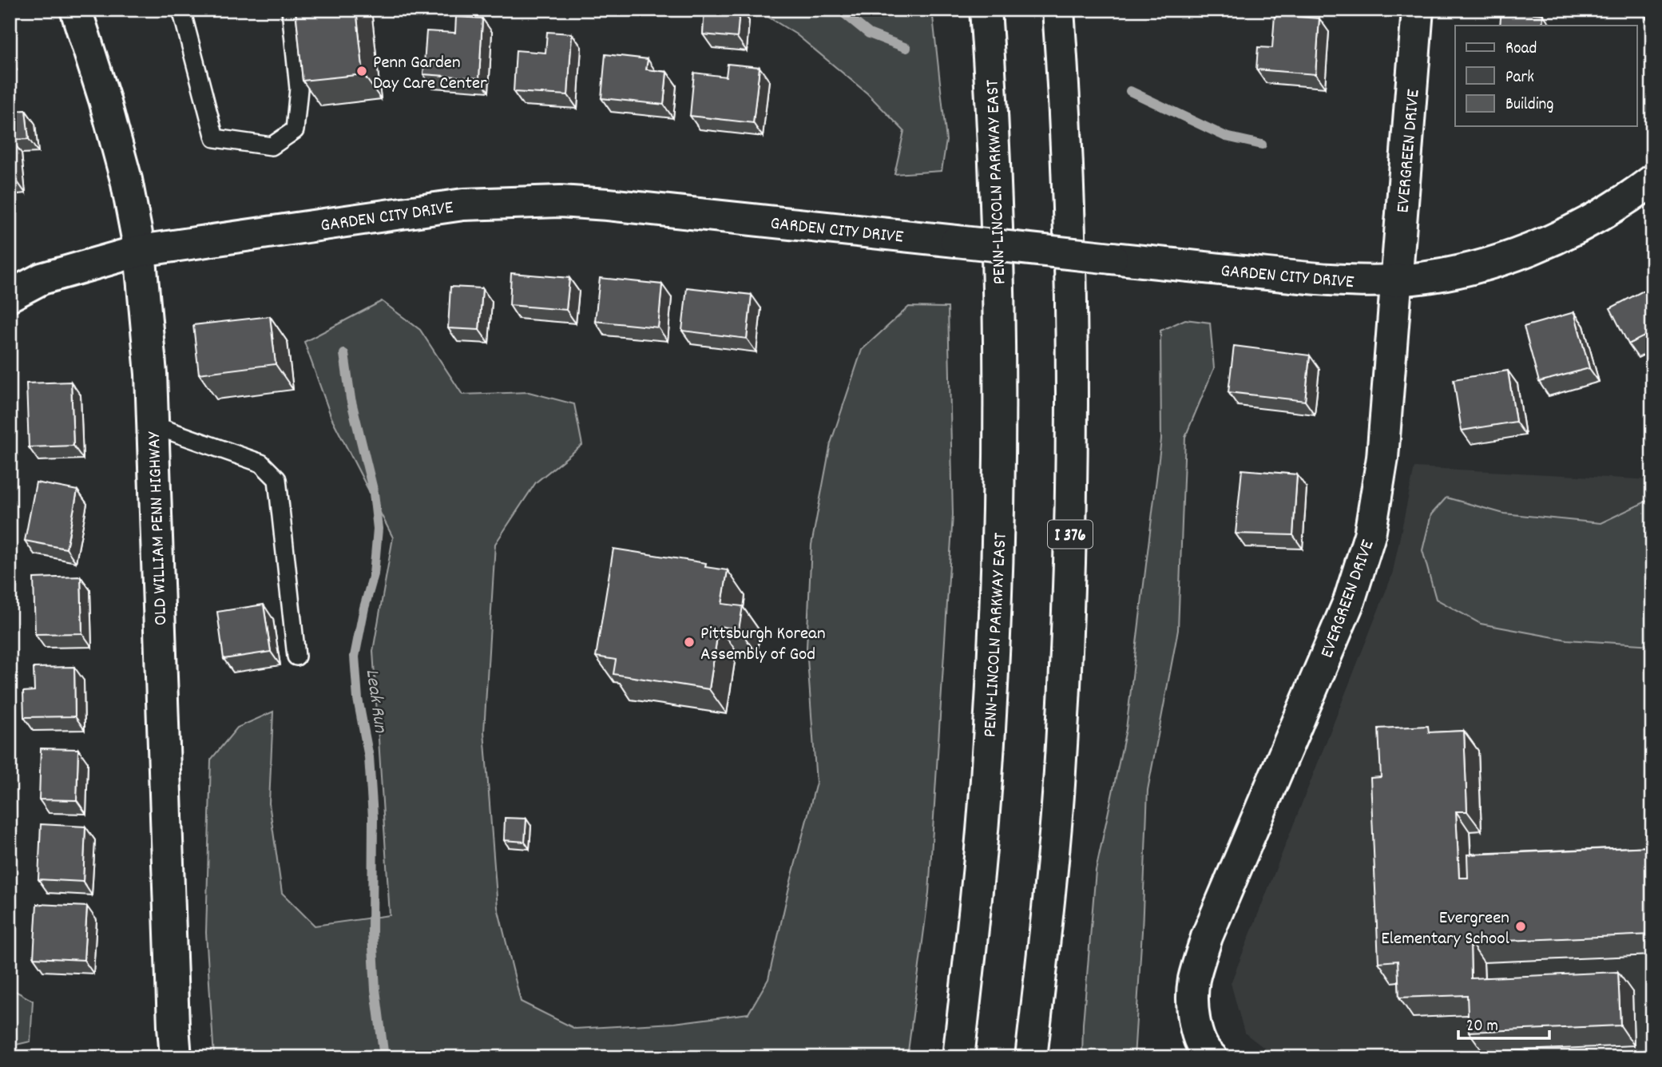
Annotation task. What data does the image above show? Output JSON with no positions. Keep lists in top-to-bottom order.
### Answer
{
  "streets": {
    "main road": [
      "EVERGREEN DRIVE",
      "PENN-LINCOLN PARKWAY EAST",
      "GARDEN CITY DRIVE",
      "OLD WILLIAM PENN HIGHWAY",
      "I 376"
    ]
  },
  "crossings": [
    ["EVERGREEN DRIVE", "GARDEN CITY DRIVE"],
    ["GARDEN CITY DRIVE", "OLD WILLIAM PENN HIGHWAY"]
  ],
  "water": ["Leak Run"],
  "places": ["Penn Garden Day Care Center", "Pittsburgh Korean Assembly of God", "Evergreen Elementary School"],
  "legend": ["Road", "Park", "Building"],
  "scale_bar": "20 m"
}
